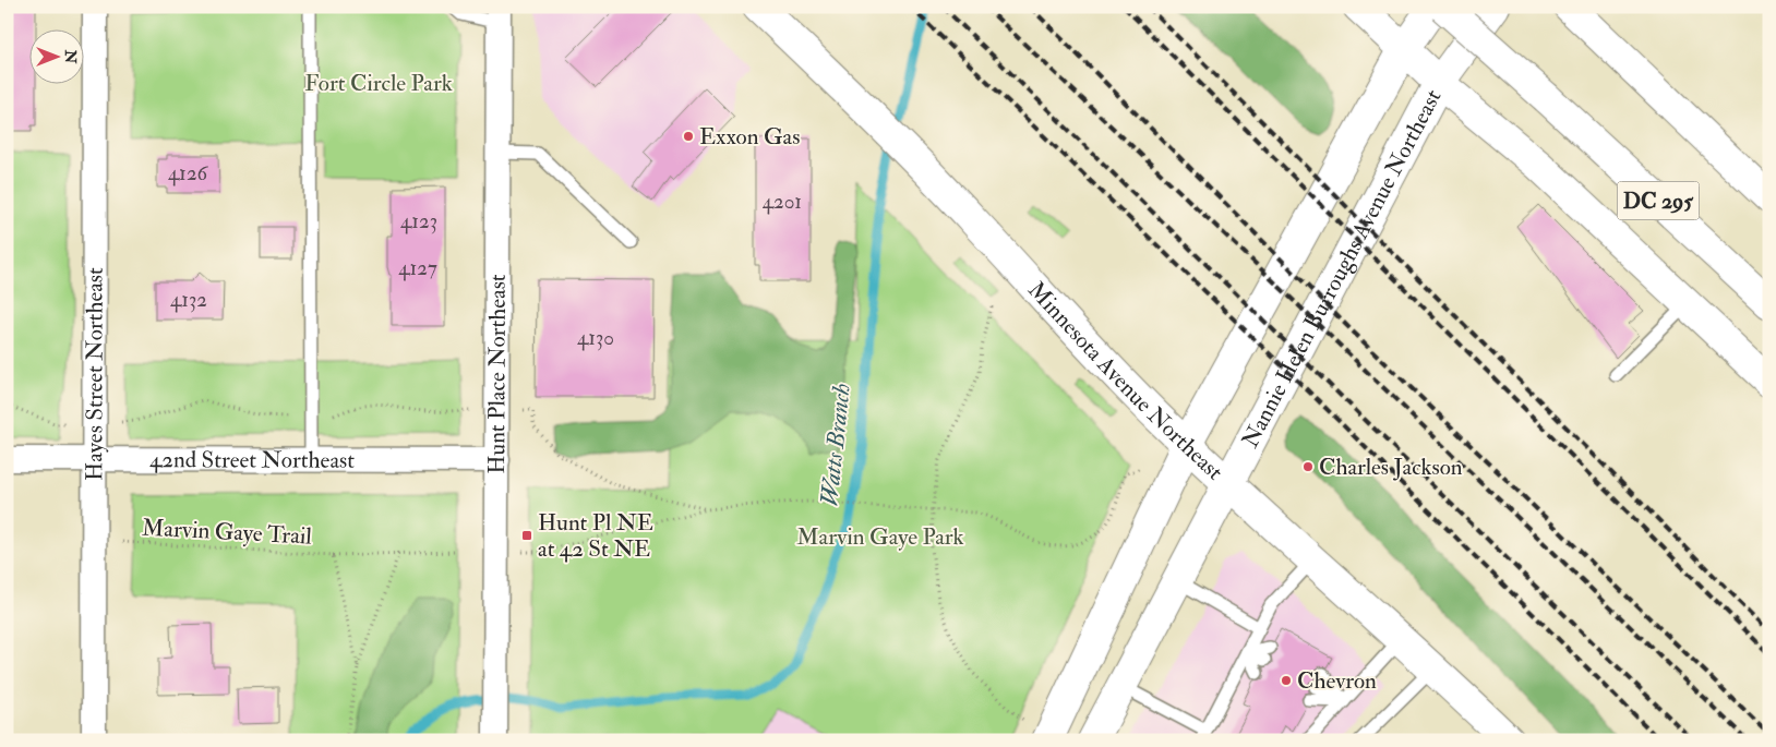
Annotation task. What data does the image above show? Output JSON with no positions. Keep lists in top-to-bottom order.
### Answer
{
  "streets": {
    "main road": ["DC 295", "Nannie Helen Burroughs Avenue Northeast", "Minnesota Avenue Northeast"],
    "street": ["Hayes Street Northeast", "Hunt Place Northeast", "42nd Street Northeast"],
    "path": ["Marvin Gaye Trail"]
  },
  "crossings": [
    ["Nannie Helen Burroughs Avenue Northeast", "Minnesota Avenue Northeast"],
    ["Hayes Street Northeast", "42nd Street Northeast"],
    ["Hayes Street Northeast", "Marvin Gaye Trail"],
    ["Hunt Place Northeast", "42nd Street Northeast"]
  ],
  "water": ["Watts Branch"],
  "parks": ["Fort Circle Park", "Marvin Gaye Park"],
  "places": {
    "other": ["Exxon Gas", "Charles Jackson", "Chevron"],
    "transit": ["Hunt Pl NE at 42 St NE"]
  },
  "house_numbers": [
    "4126",
    "4201",
    "4123",
    "4127",
    "4132",
    "4130"
  ],
  "north": "right"
}
